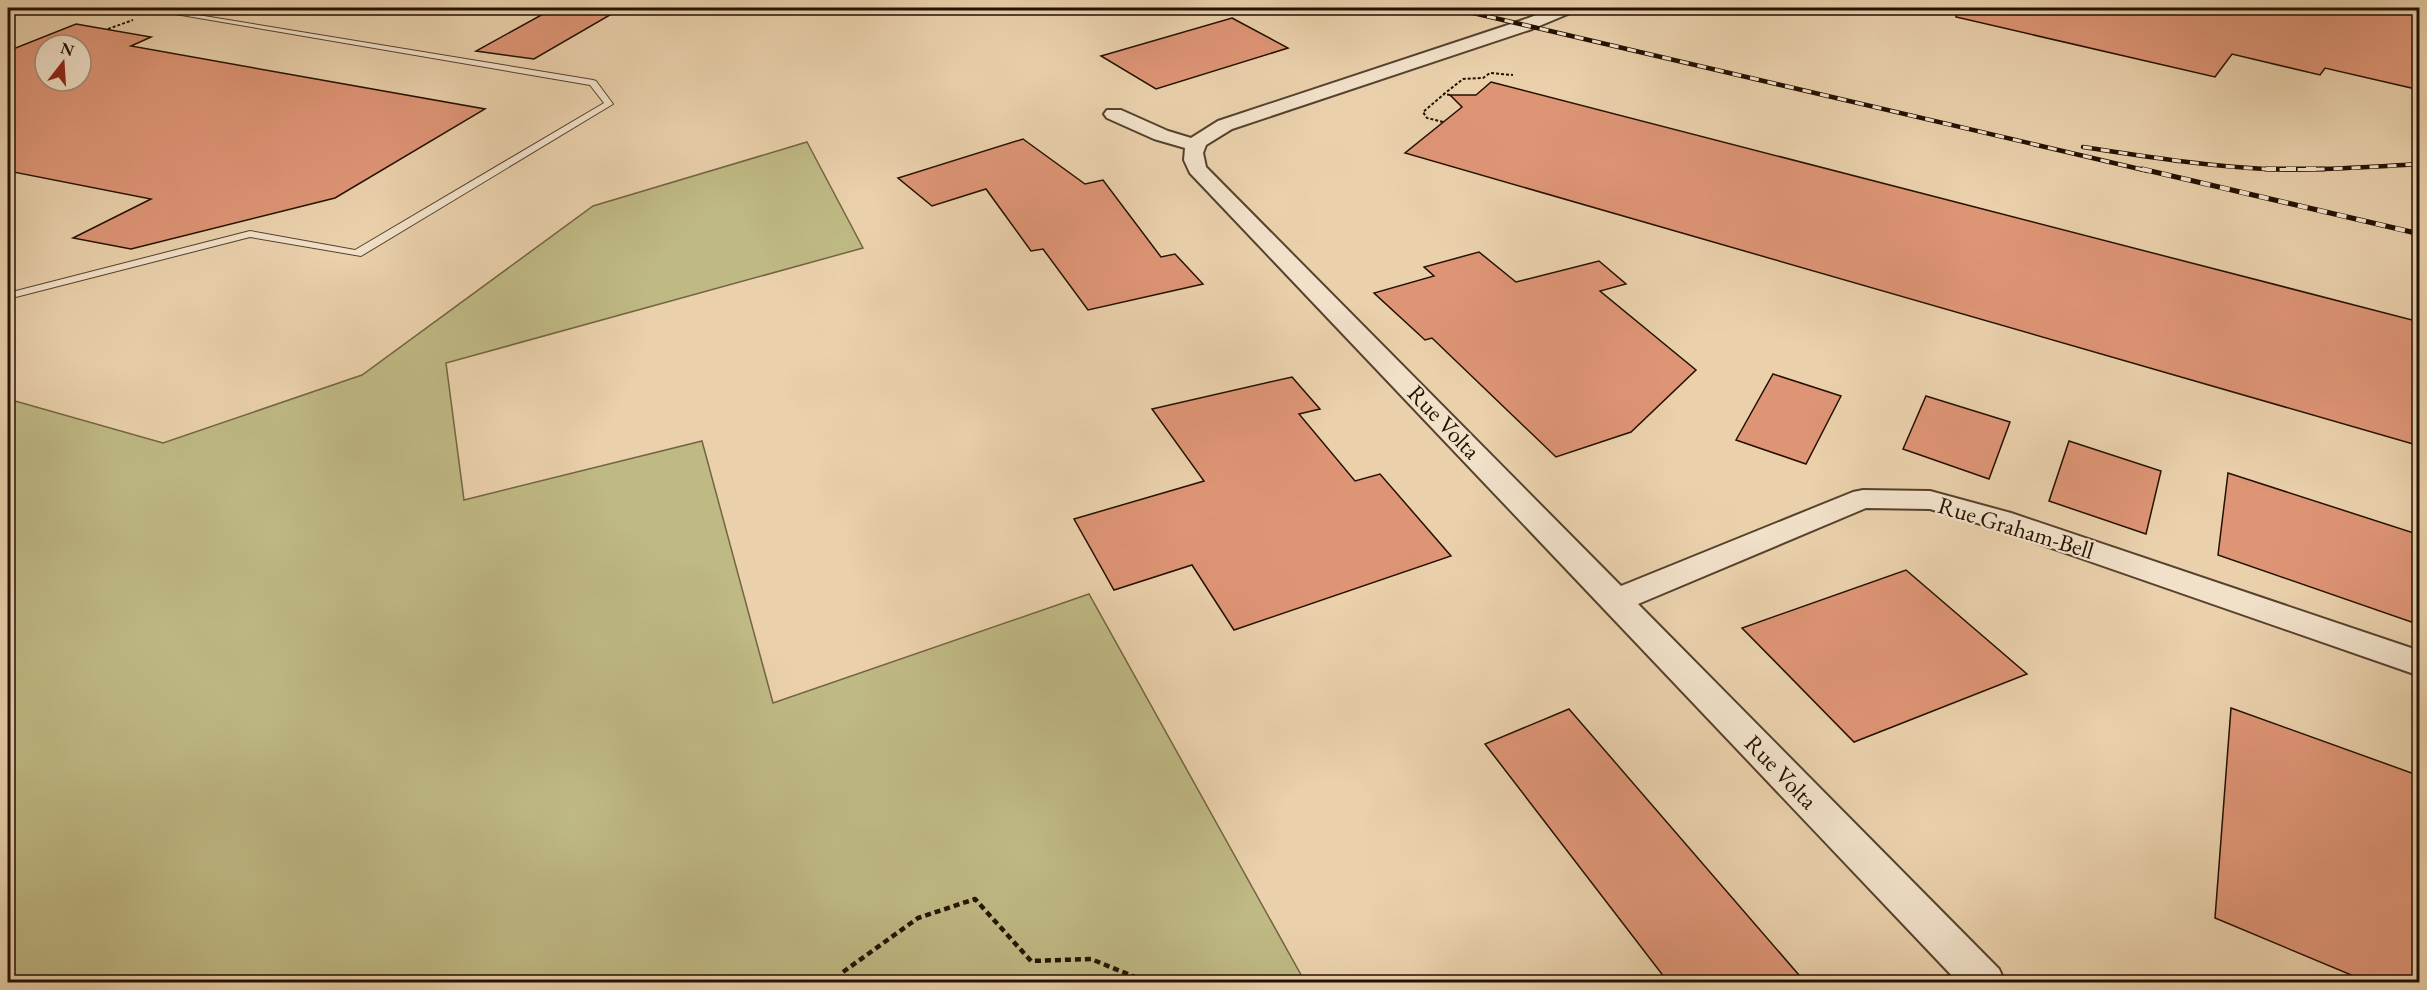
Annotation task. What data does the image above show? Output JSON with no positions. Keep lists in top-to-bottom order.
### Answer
{
  "streets": {
    "street": ["Rue Volta", "Rue Graham-Bell"]
  },
  "crossings": [
    ["Rue Volta", "Rue Graham-Bell"]
  ],
  "north": "top"
}
